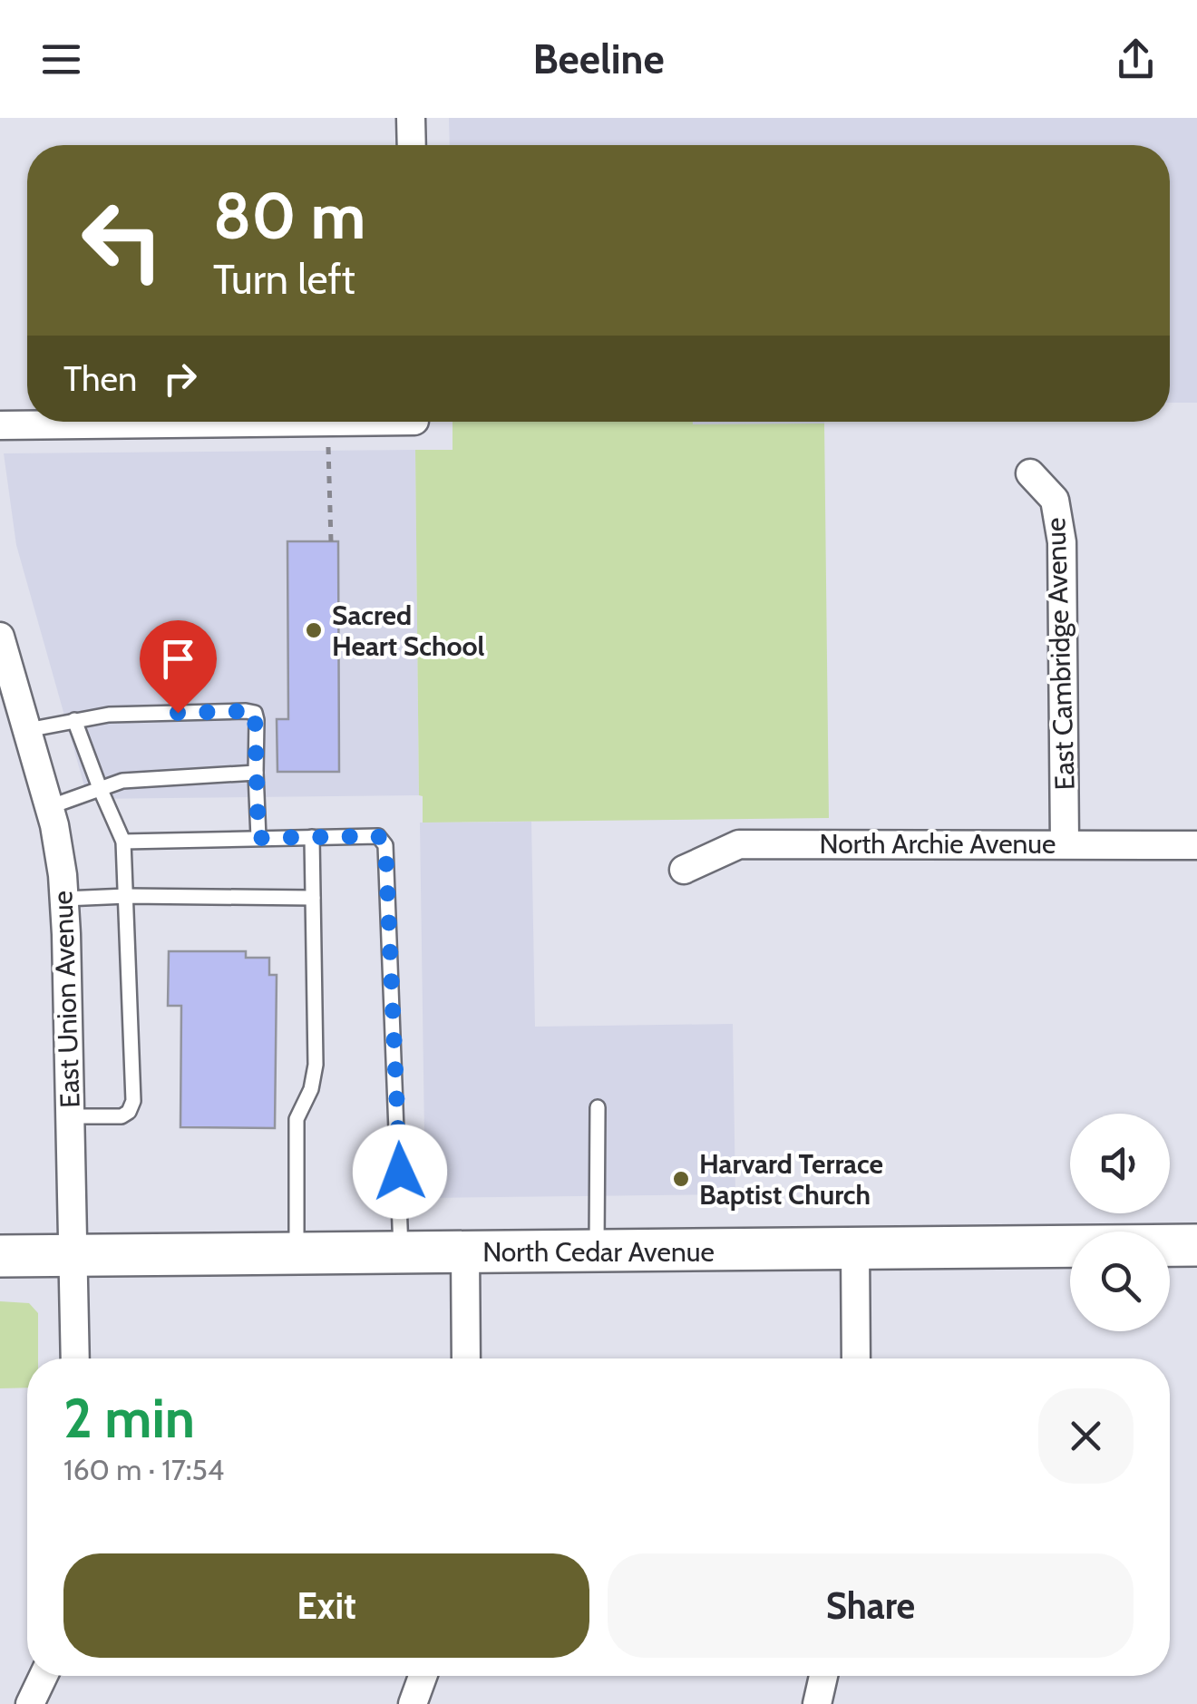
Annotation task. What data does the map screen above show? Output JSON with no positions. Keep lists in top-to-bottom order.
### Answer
{
  "streets": {
    "main road": ["North Cedar Avenue"],
    "street": ["East Cambridge Avenue", "North Archie Avenue", "East Union Avenue"]
  },
  "crossings": [
    ["East Cambridge Avenue", "North Archie Avenue"],
    ["East Union Avenue", "North Cedar Avenue"]
  ],
  "places": ["Sacred Heart School", "Harvard Terrace Baptist Church"],
  "page": {
    "header": "Beeline",
    "turn": ["80 m", "Turn left"],
    "then": "Then",
    "heading": ["2 min", "160 m · 17:54"],
    "buttons": ["Exit", "Share"]
  }
}
